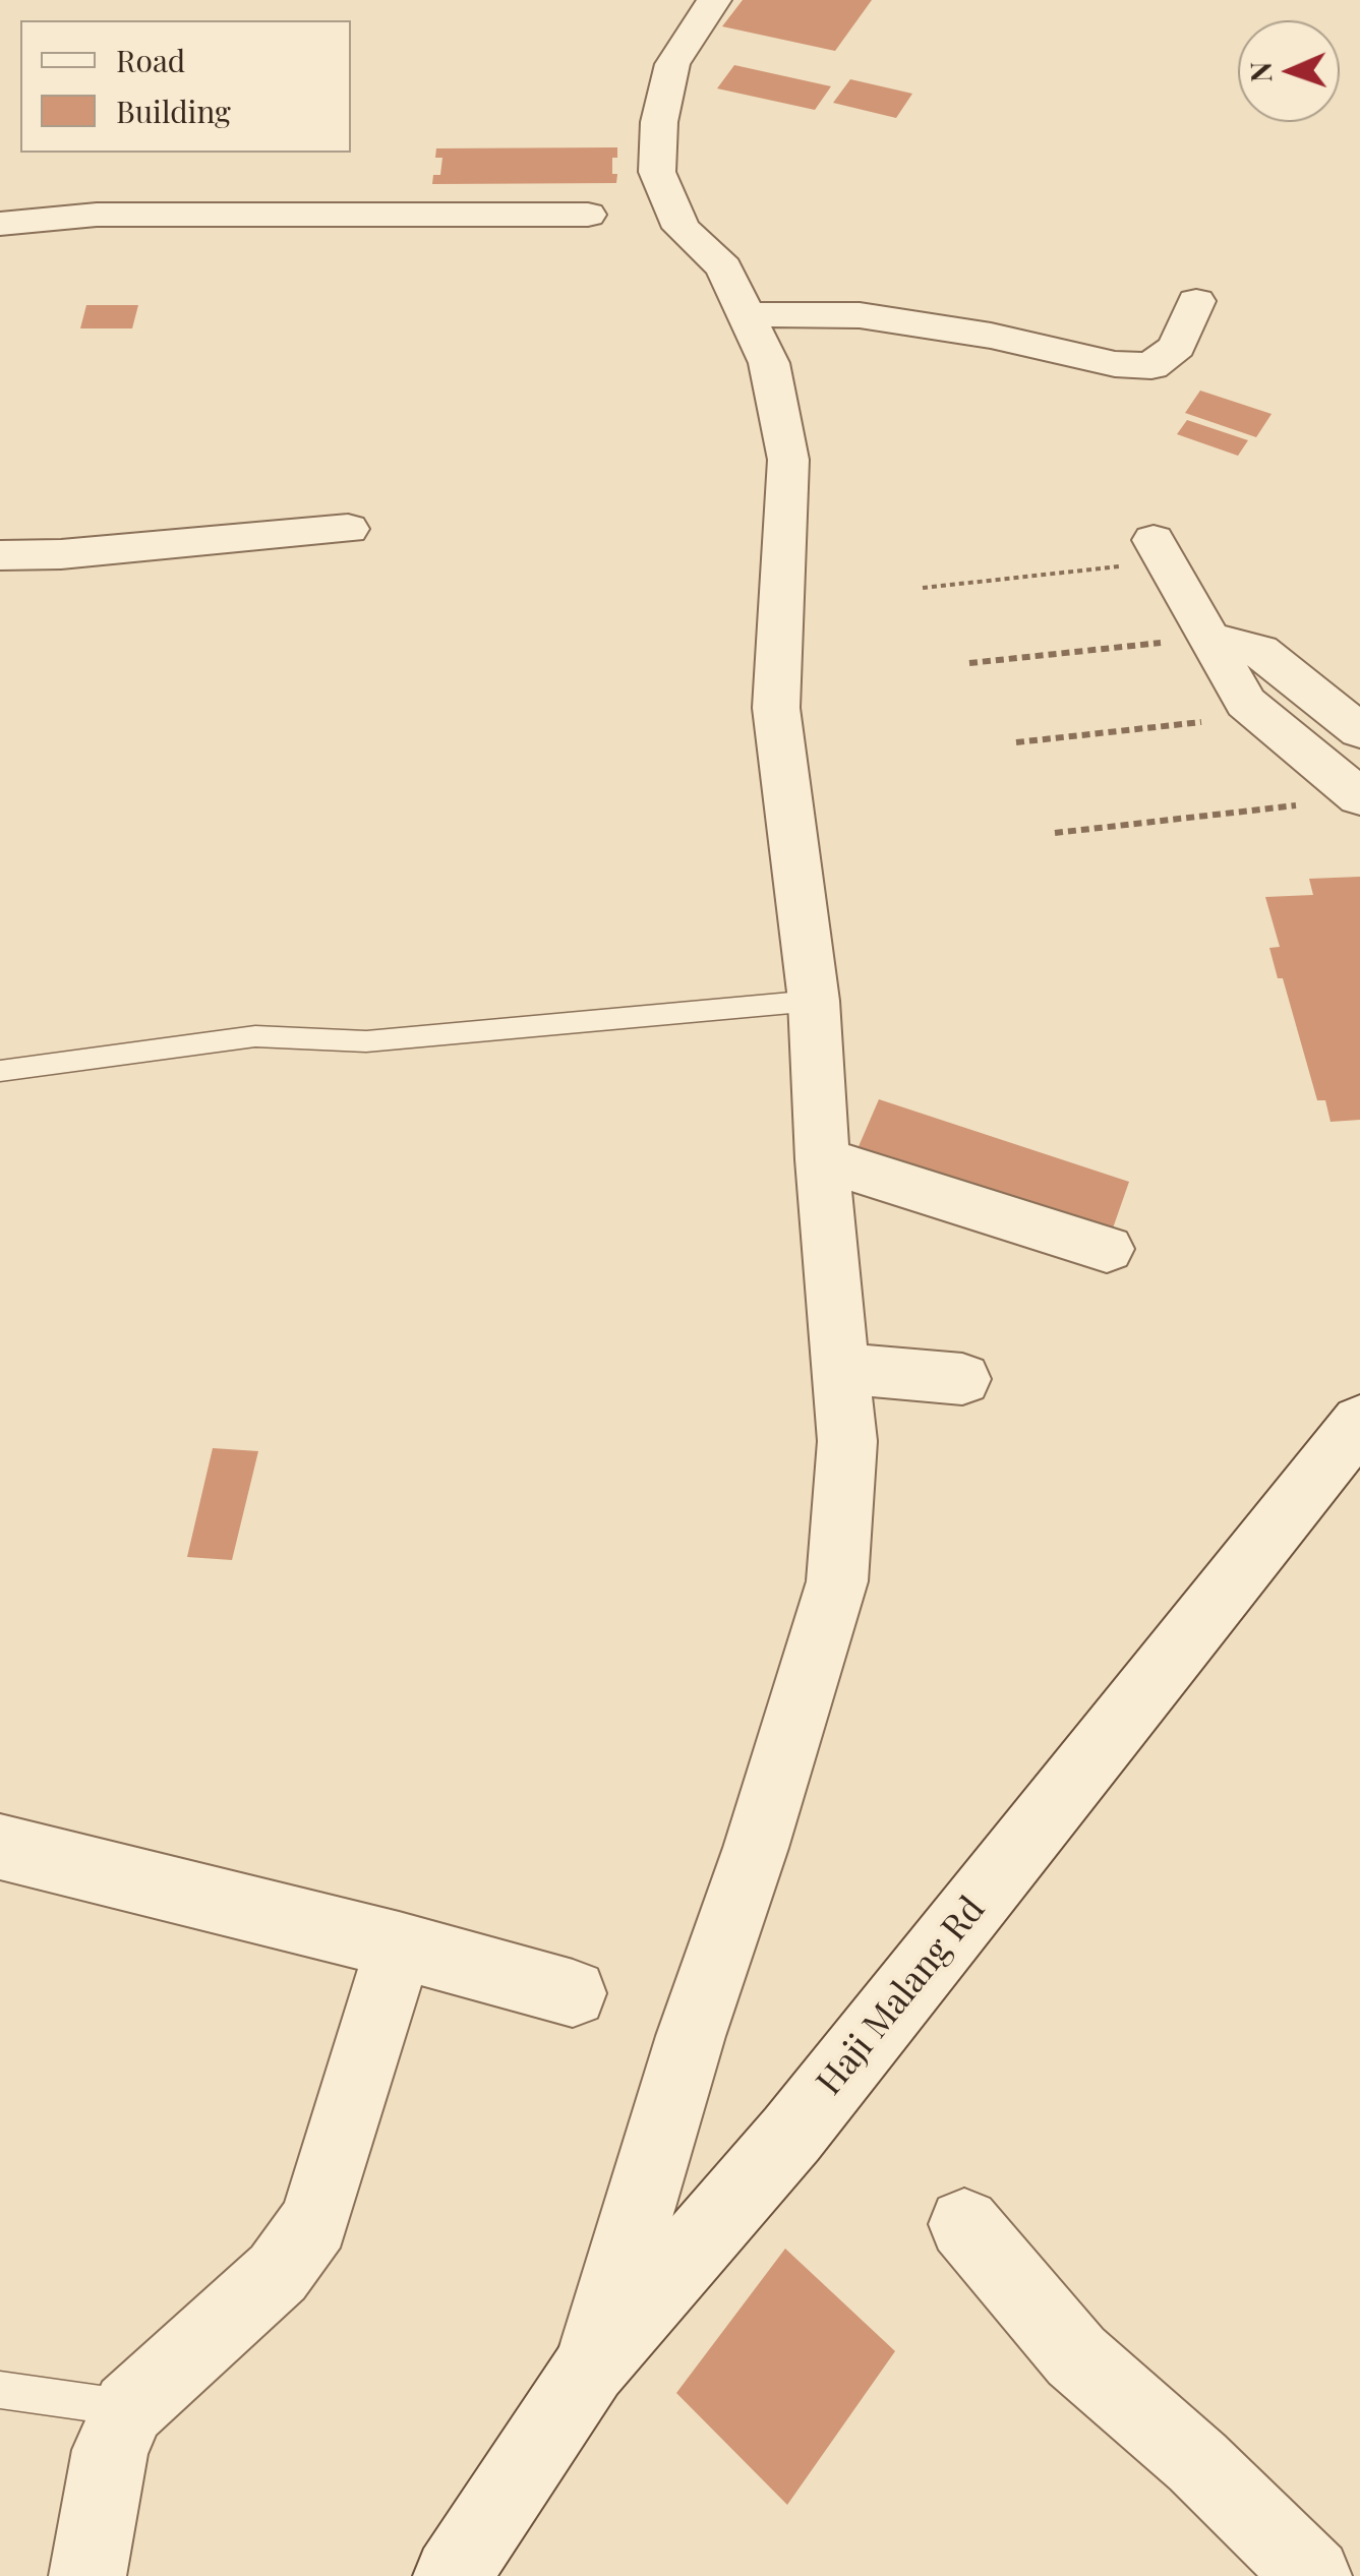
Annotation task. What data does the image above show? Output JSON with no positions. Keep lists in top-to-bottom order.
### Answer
{
  "streets": {
    "street": ["Haji Malang Rd"]
  },
  "legend": ["Road", "Building"],
  "north": "left"
}
